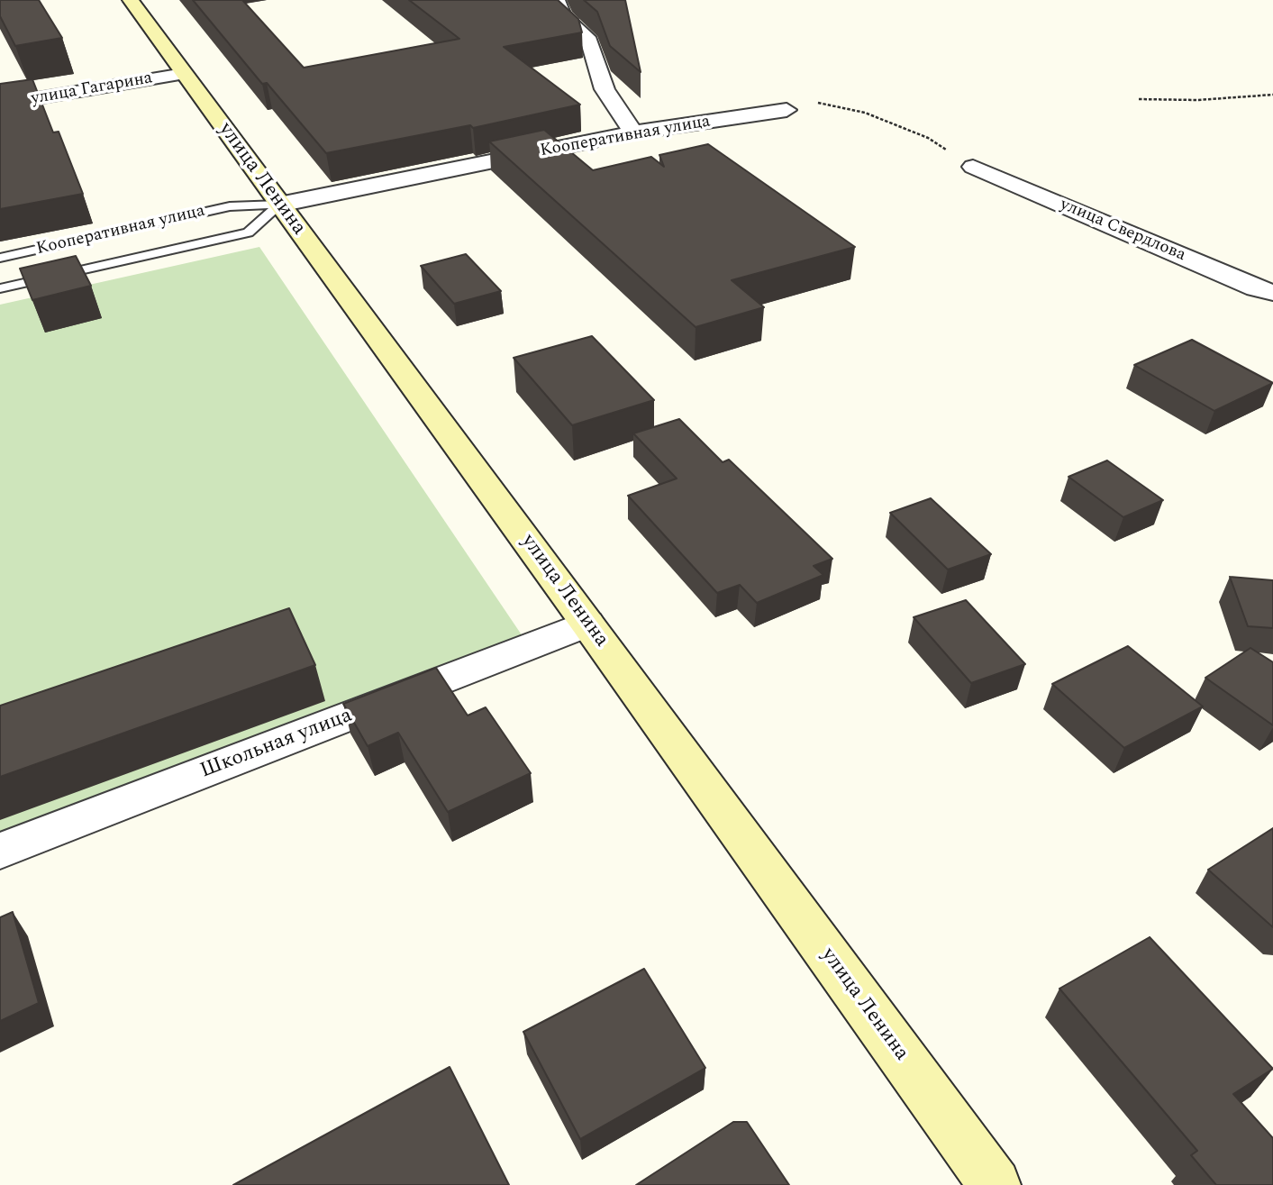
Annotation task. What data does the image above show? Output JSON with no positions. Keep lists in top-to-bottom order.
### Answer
{
  "streets": {
    "main road": ["улица Ленина"],
    "street": [
      "улица Гагарина",
      "Кооперативная улица",
      "улица Свердлова",
      "Школьная улица"
    ]
  },
  "crossings": [
    ["улица Гагарина", "улица Ленина"],
    ["Кооперативная улица", "улица Ленина"],
    ["улица Ленина", "Школьная улица"]
  ]
}
